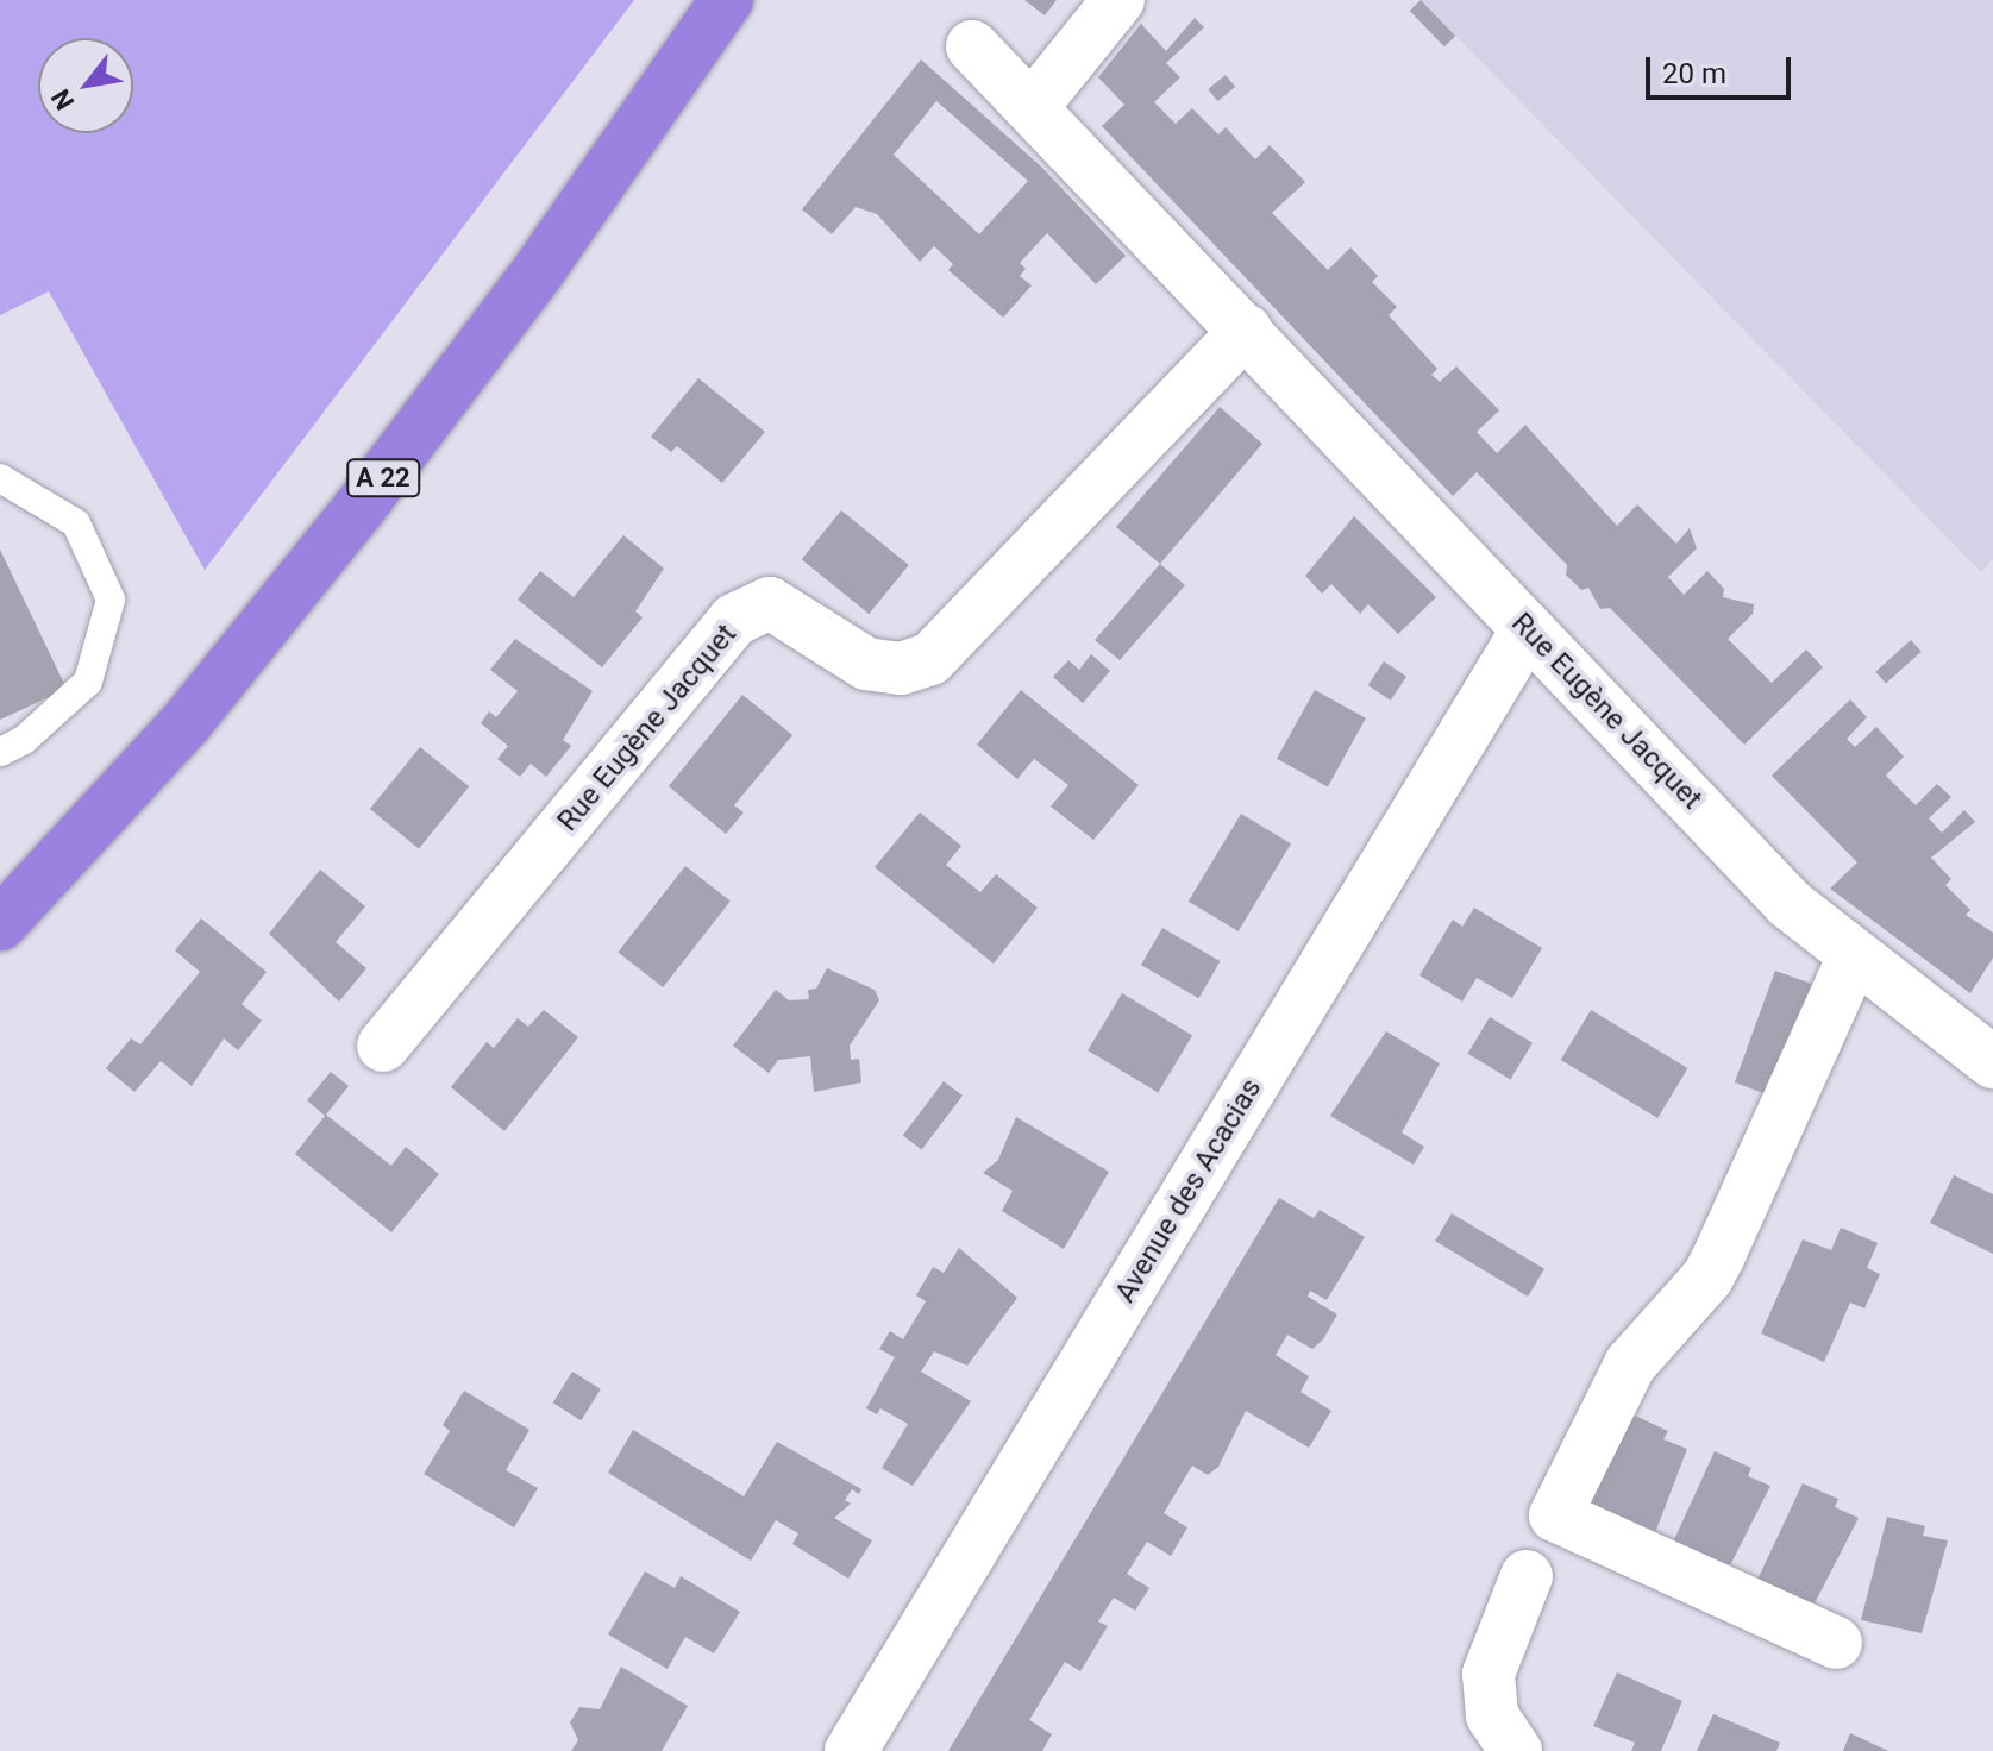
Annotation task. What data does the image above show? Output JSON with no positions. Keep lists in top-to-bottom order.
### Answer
{
  "streets": {
    "highway": ["A 22"],
    "street": ["Rue Eugène Jacquet", "Avenue des Acacias"]
  },
  "crossings": [
    ["Rue Eugène Jacquet", "Avenue des Acacias"]
  ],
  "scale_bar": "20 m",
  "north": "bottom left"
}
